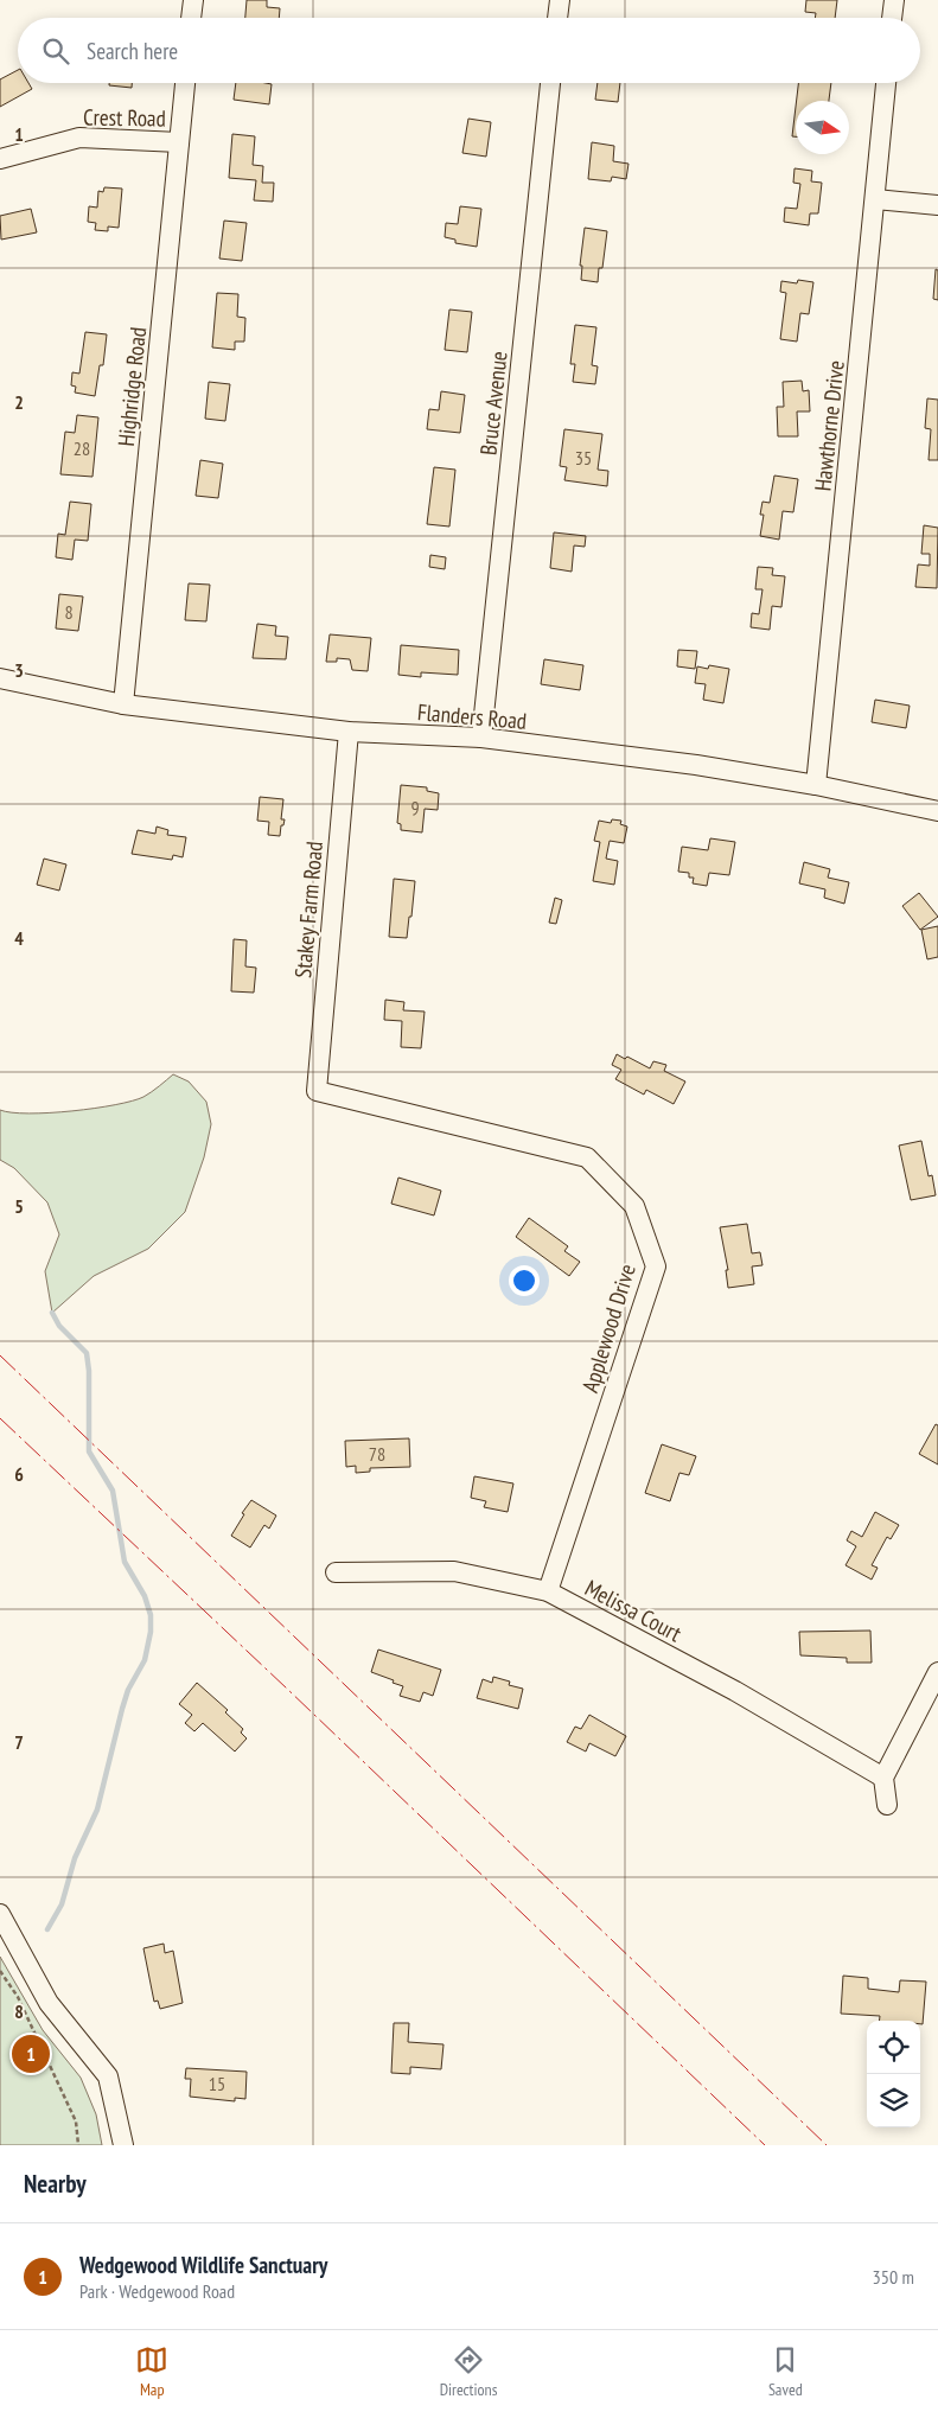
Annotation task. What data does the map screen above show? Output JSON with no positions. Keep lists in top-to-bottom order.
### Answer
{
  "streets": {
    "street": [
      "Crest Road",
      "Highridge Road",
      "Bruce Avenue",
      "Hawthorne Drive",
      "Flanders Road",
      "Stakey Farm Road",
      "Applewood Drive",
      "Melissa Court"
    ]
  },
  "crossings": [
    ["Crest Road", "Highridge Road"],
    ["Highridge Road", "Flanders Road"],
    ["Bruce Avenue", "Flanders Road"],
    ["Hawthorne Drive", "Flanders Road"],
    ["Flanders Road", "Stakey Farm Road"],
    ["Stakey Farm Road", "Applewood Drive"],
    ["Applewood Drive", "Melissa Court"]
  ],
  "house_numbers": [
    "28",
    "35",
    "8",
    "9",
    "78",
    "15"
  ],
  "north": "right",
  "page": {
    "search": "Search here",
    "pins": "1",
    "heading": "Nearby",
    "list": [
      {
        "mark": "1",
        "name": "Wedgewood Wildlife Sanctuary",
        "note": "Park · Wedgewood Road",
        "value": "350 m"
      }
    ],
    "nav": ["Map", "Directions", "Saved"]
  },
  "grid": {
    "rows": [
      "1",
      "2",
      "3",
      "4",
      "5",
      "6",
      "7",
      "8"
    ]
  }
}
